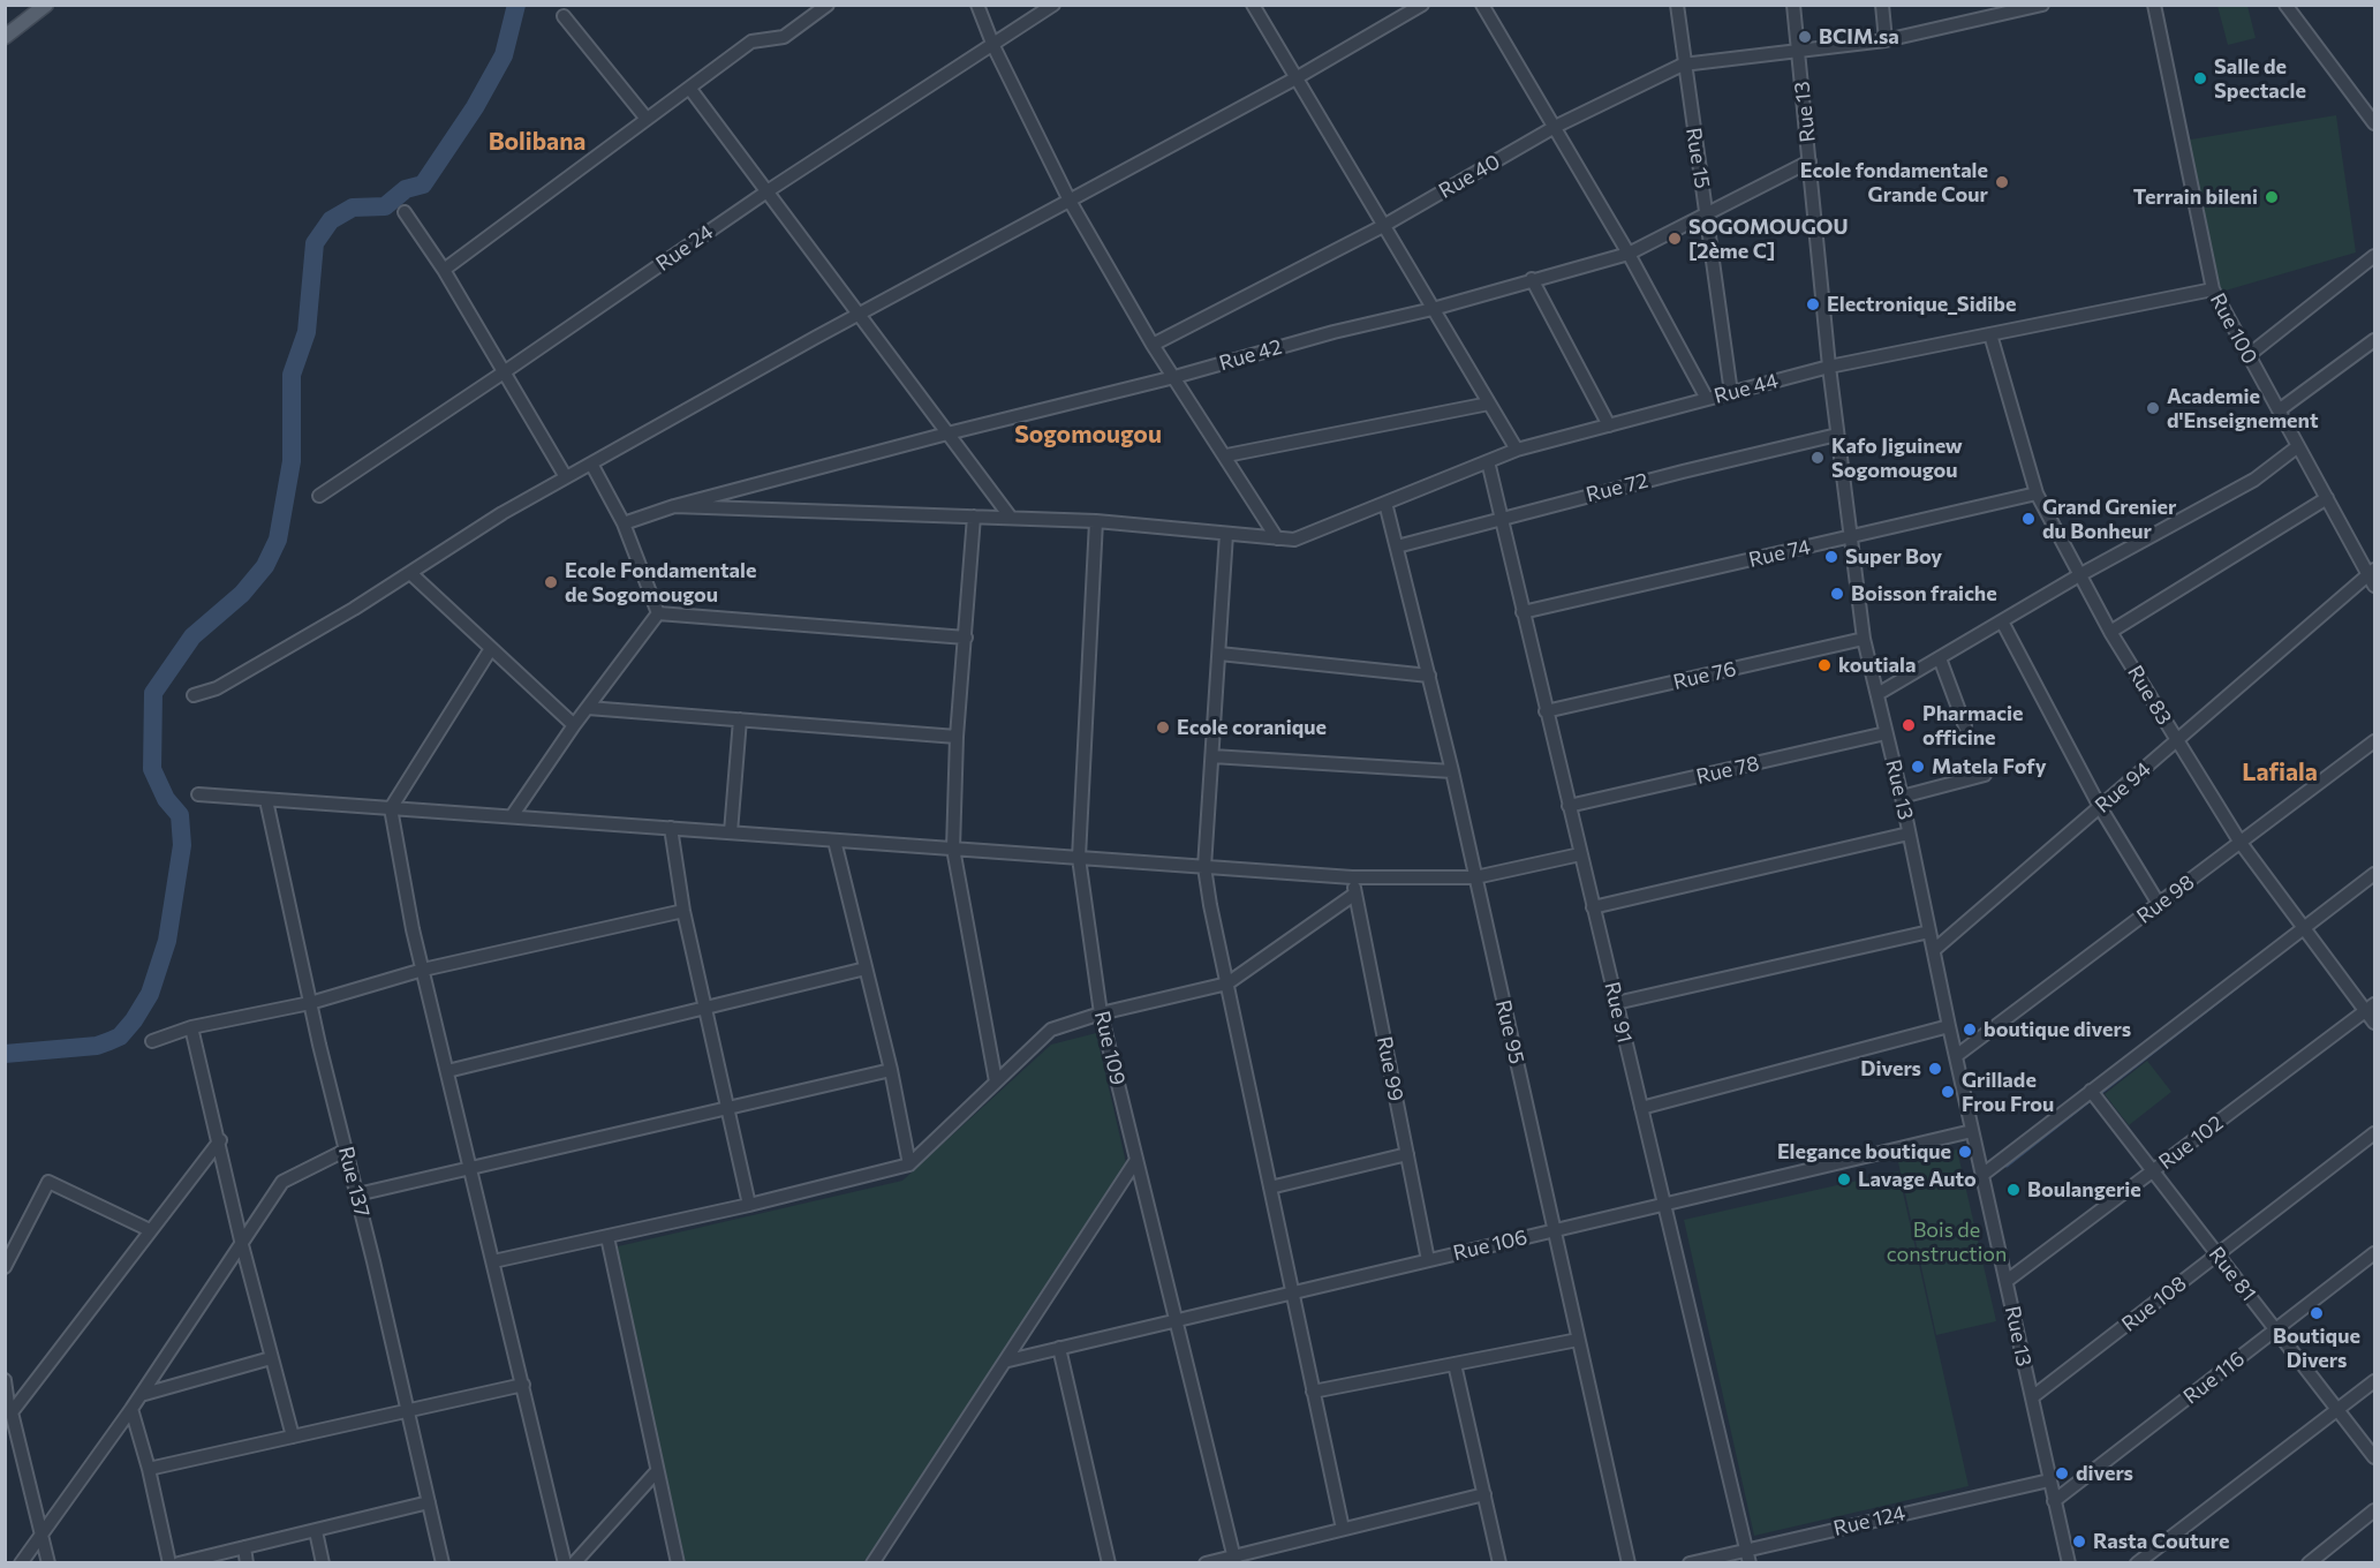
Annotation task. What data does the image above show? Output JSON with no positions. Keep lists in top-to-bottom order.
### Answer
{
  "streets": {
    "street": [
      "Rue 13",
      "Rue 15",
      "Rue 40",
      "Rue 24",
      "Rue 100",
      "Rue 42",
      "Rue 44",
      "Rue 72",
      "Rue 74",
      "Rue 76",
      "Rue 83",
      "Rue 78",
      "Rue 94",
      "Rue 98",
      "Rue 91",
      "Rue 95",
      "Rue 109",
      "Rue 99",
      "Rue 102",
      "Rue 137",
      "Rue 106",
      "Rue 81",
      "Rue 108",
      "Rue 116",
      "Rue 124"
    ]
  },
  "crossings": [
    ["Rue 13", "Rue 40"],
    ["Rue 13", "Rue 42"],
    ["Rue 13", "Rue 44"],
    ["Rue 13", "Rue 72"],
    ["Rue 13", "Rue 74"],
    ["Rue 13", "Rue 76"],
    ["Rue 13", "Rue 78"],
    ["Rue 13", "Rue 94"],
    ["Rue 13", "Rue 98"],
    ["Rue 13", "Rue 102"],
    ["Rue 13", "Rue 106"],
    ["Rue 13", "Rue 108"],
    ["Rue 13", "Rue 116"],
    ["Rue 13", "Rue 124"],
    ["Rue 15", "Rue 40"],
    ["Rue 15", "Rue 42"],
    ["Rue 15", "Rue 44"],
    ["Rue 100", "Rue 44"],
    ["Rue 100", "Rue 94"],
    ["Rue 42", "Rue 44"],
    ["Rue 42", "Rue 109"],
    ["Rue 44", "Rue 83"],
    ["Rue 44", "Rue 91"],
    ["Rue 44", "Rue 95"],
    ["Rue 72", "Rue 91"],
    ["Rue 72", "Rue 95"],
    ["Rue 74", "Rue 83"],
    ["Rue 74", "Rue 91"],
    ["Rue 76", "Rue 91"],
    ["Rue 83", "Rue 94"],
    ["Rue 83", "Rue 98"],
    ["Rue 83", "Rue 102"],
    ["Rue 78", "Rue 91"],
    ["Rue 91", "Rue 106"],
    ["Rue 91", "Rue 124"],
    ["Rue 95", "Rue 106"],
    ["Rue 109", "Rue 106"],
    ["Rue 99", "Rue 106"],
    ["Rue 102", "Rue 81"],
    ["Rue 81", "Rue 108"],
    ["Rue 81", "Rue 116"]
  ],
  "districts": ["Bolibana", "Sogomougou", "Lafiala"],
  "parks": ["Bois de construction"],
  "places": [
    "BCIM.sa",
    "Salle de Spectacle",
    "Ecole fondamentale Grande Cour",
    "Terrain bileni",
    "SOGOMOUGOU [2ème C]",
    "Electronique_Sidibe",
    "Academie d'Enseignement",
    "Kafo Jiguinew Sogomougou",
    "Grand Grenier du Bonheur",
    "Super Boy",
    "Ecole Fondamentale de Sogomougou",
    "Boisson fraiche",
    "koutiala",
    "Pharmacie officine",
    "Ecole coranique",
    "Matela Fofy",
    "boutique divers",
    "Divers",
    "Grillade Frou Frou",
    "Elegance boutique",
    "Lavage Auto",
    "Boulangerie",
    "Boutique Divers",
    "divers",
    "Rasta Couture"
  ]
}
